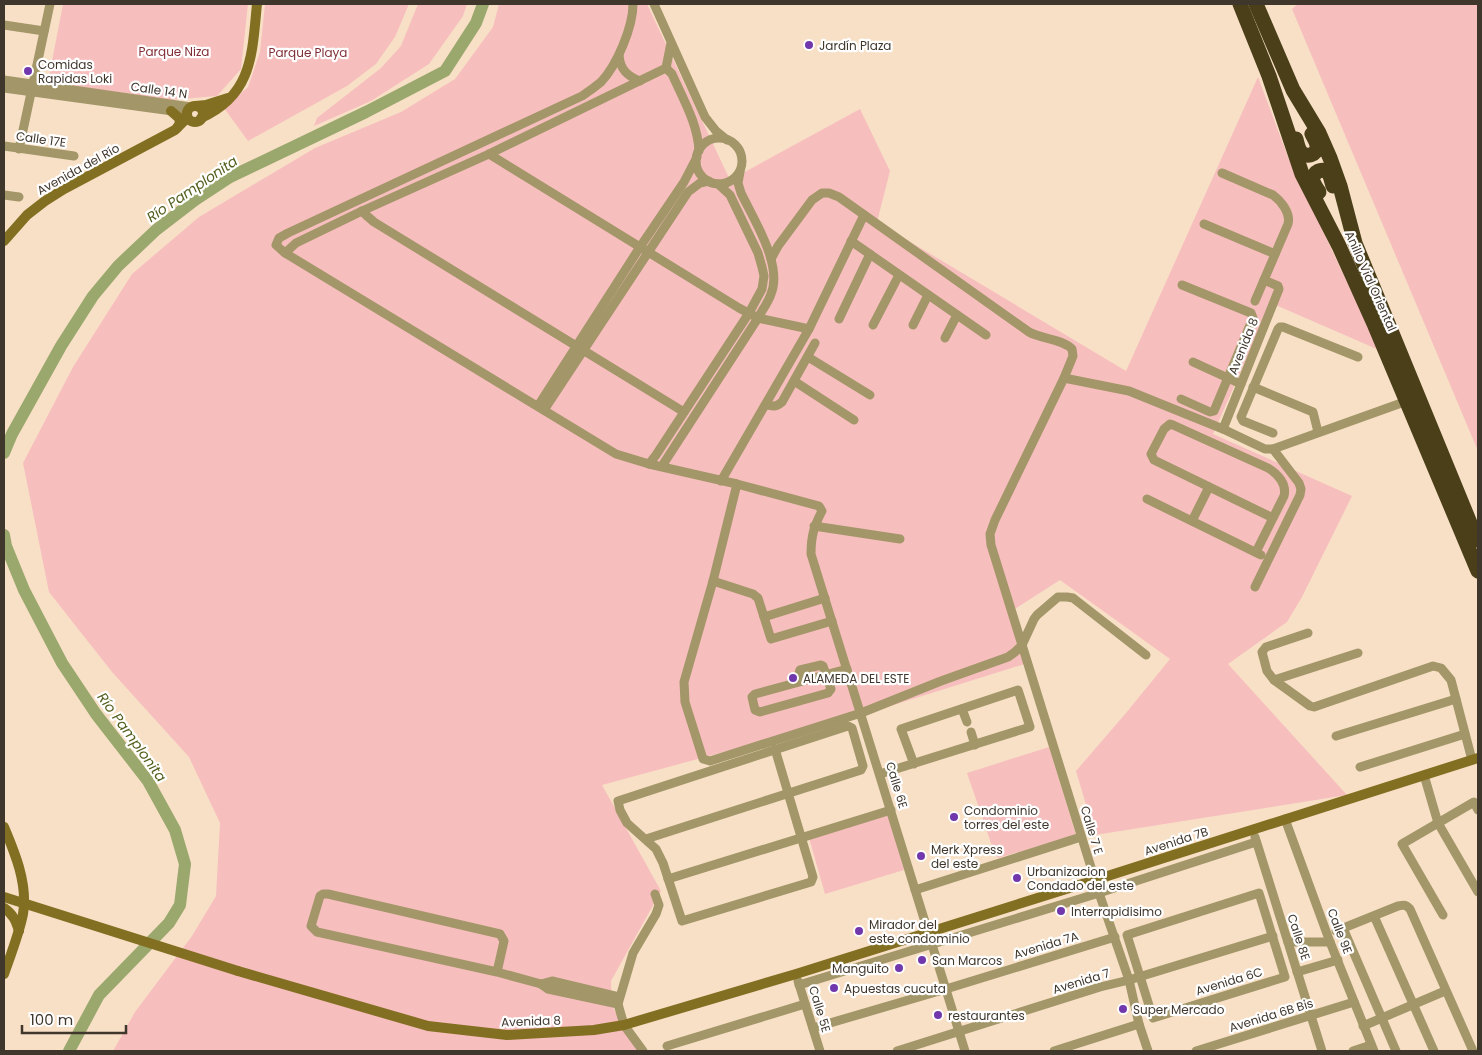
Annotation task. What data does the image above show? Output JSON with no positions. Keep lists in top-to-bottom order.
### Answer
{
  "streets": {
    "highway": ["Anillo Vial Oriental"],
    "street": [
      "Calle 14 N",
      "Calle 17E",
      "Avenida del Río",
      "Avenida 8",
      "Calle 6E",
      "Calle 7 E",
      "Avenida 7B",
      "Calle 9E",
      "Calle 8E",
      "Avenida 7A",
      "Avenida 7",
      "Avenida 6C",
      "Calle 5E",
      "Avenida 6B Bis"
    ]
  },
  "crossings": [
    ["Avenida 8", "Avenida 7B"],
    ["Avenida 8", "Calle 5E"],
    ["Calle 6E", "Avenida 7B"],
    ["Calle 6E", "Avenida 7A"],
    ["Calle 6E", "Avenida 7"],
    ["Calle 7 E", "Avenida 7B"],
    ["Calle 7 E", "Avenida 7A"],
    ["Calle 7 E", "Avenida 7"],
    ["Avenida 7B", "Calle 9E"],
    ["Avenida 7B", "Calle 8E"],
    ["Avenida 7B", "Calle 5E"],
    ["Calle 9E", "Avenida 6B Bis"],
    ["Calle 8E", "Avenida 6B Bis"],
    ["Avenida 7A", "Calle 5E"],
    ["Avenida 7", "Avenida 6C"]
  ],
  "water": ["Río Pamplonita"],
  "parks": ["Parque Niza", "Parque Playa"],
  "places": [
    "Jardín Plaza",
    "Comidas Rapidas Loki",
    "ALAMEDA DEL ESTE",
    "Condominio torres del este",
    "Merk Xpress del este",
    "Urbanizacion Condado del este",
    "Interrapidisimo",
    "Mirador del este condominio",
    "San Marcos",
    "Manguito",
    "Apuestas cucuta",
    "Super Mercado",
    "restaurantes"
  ],
  "scale_bar": "100 m"
}
